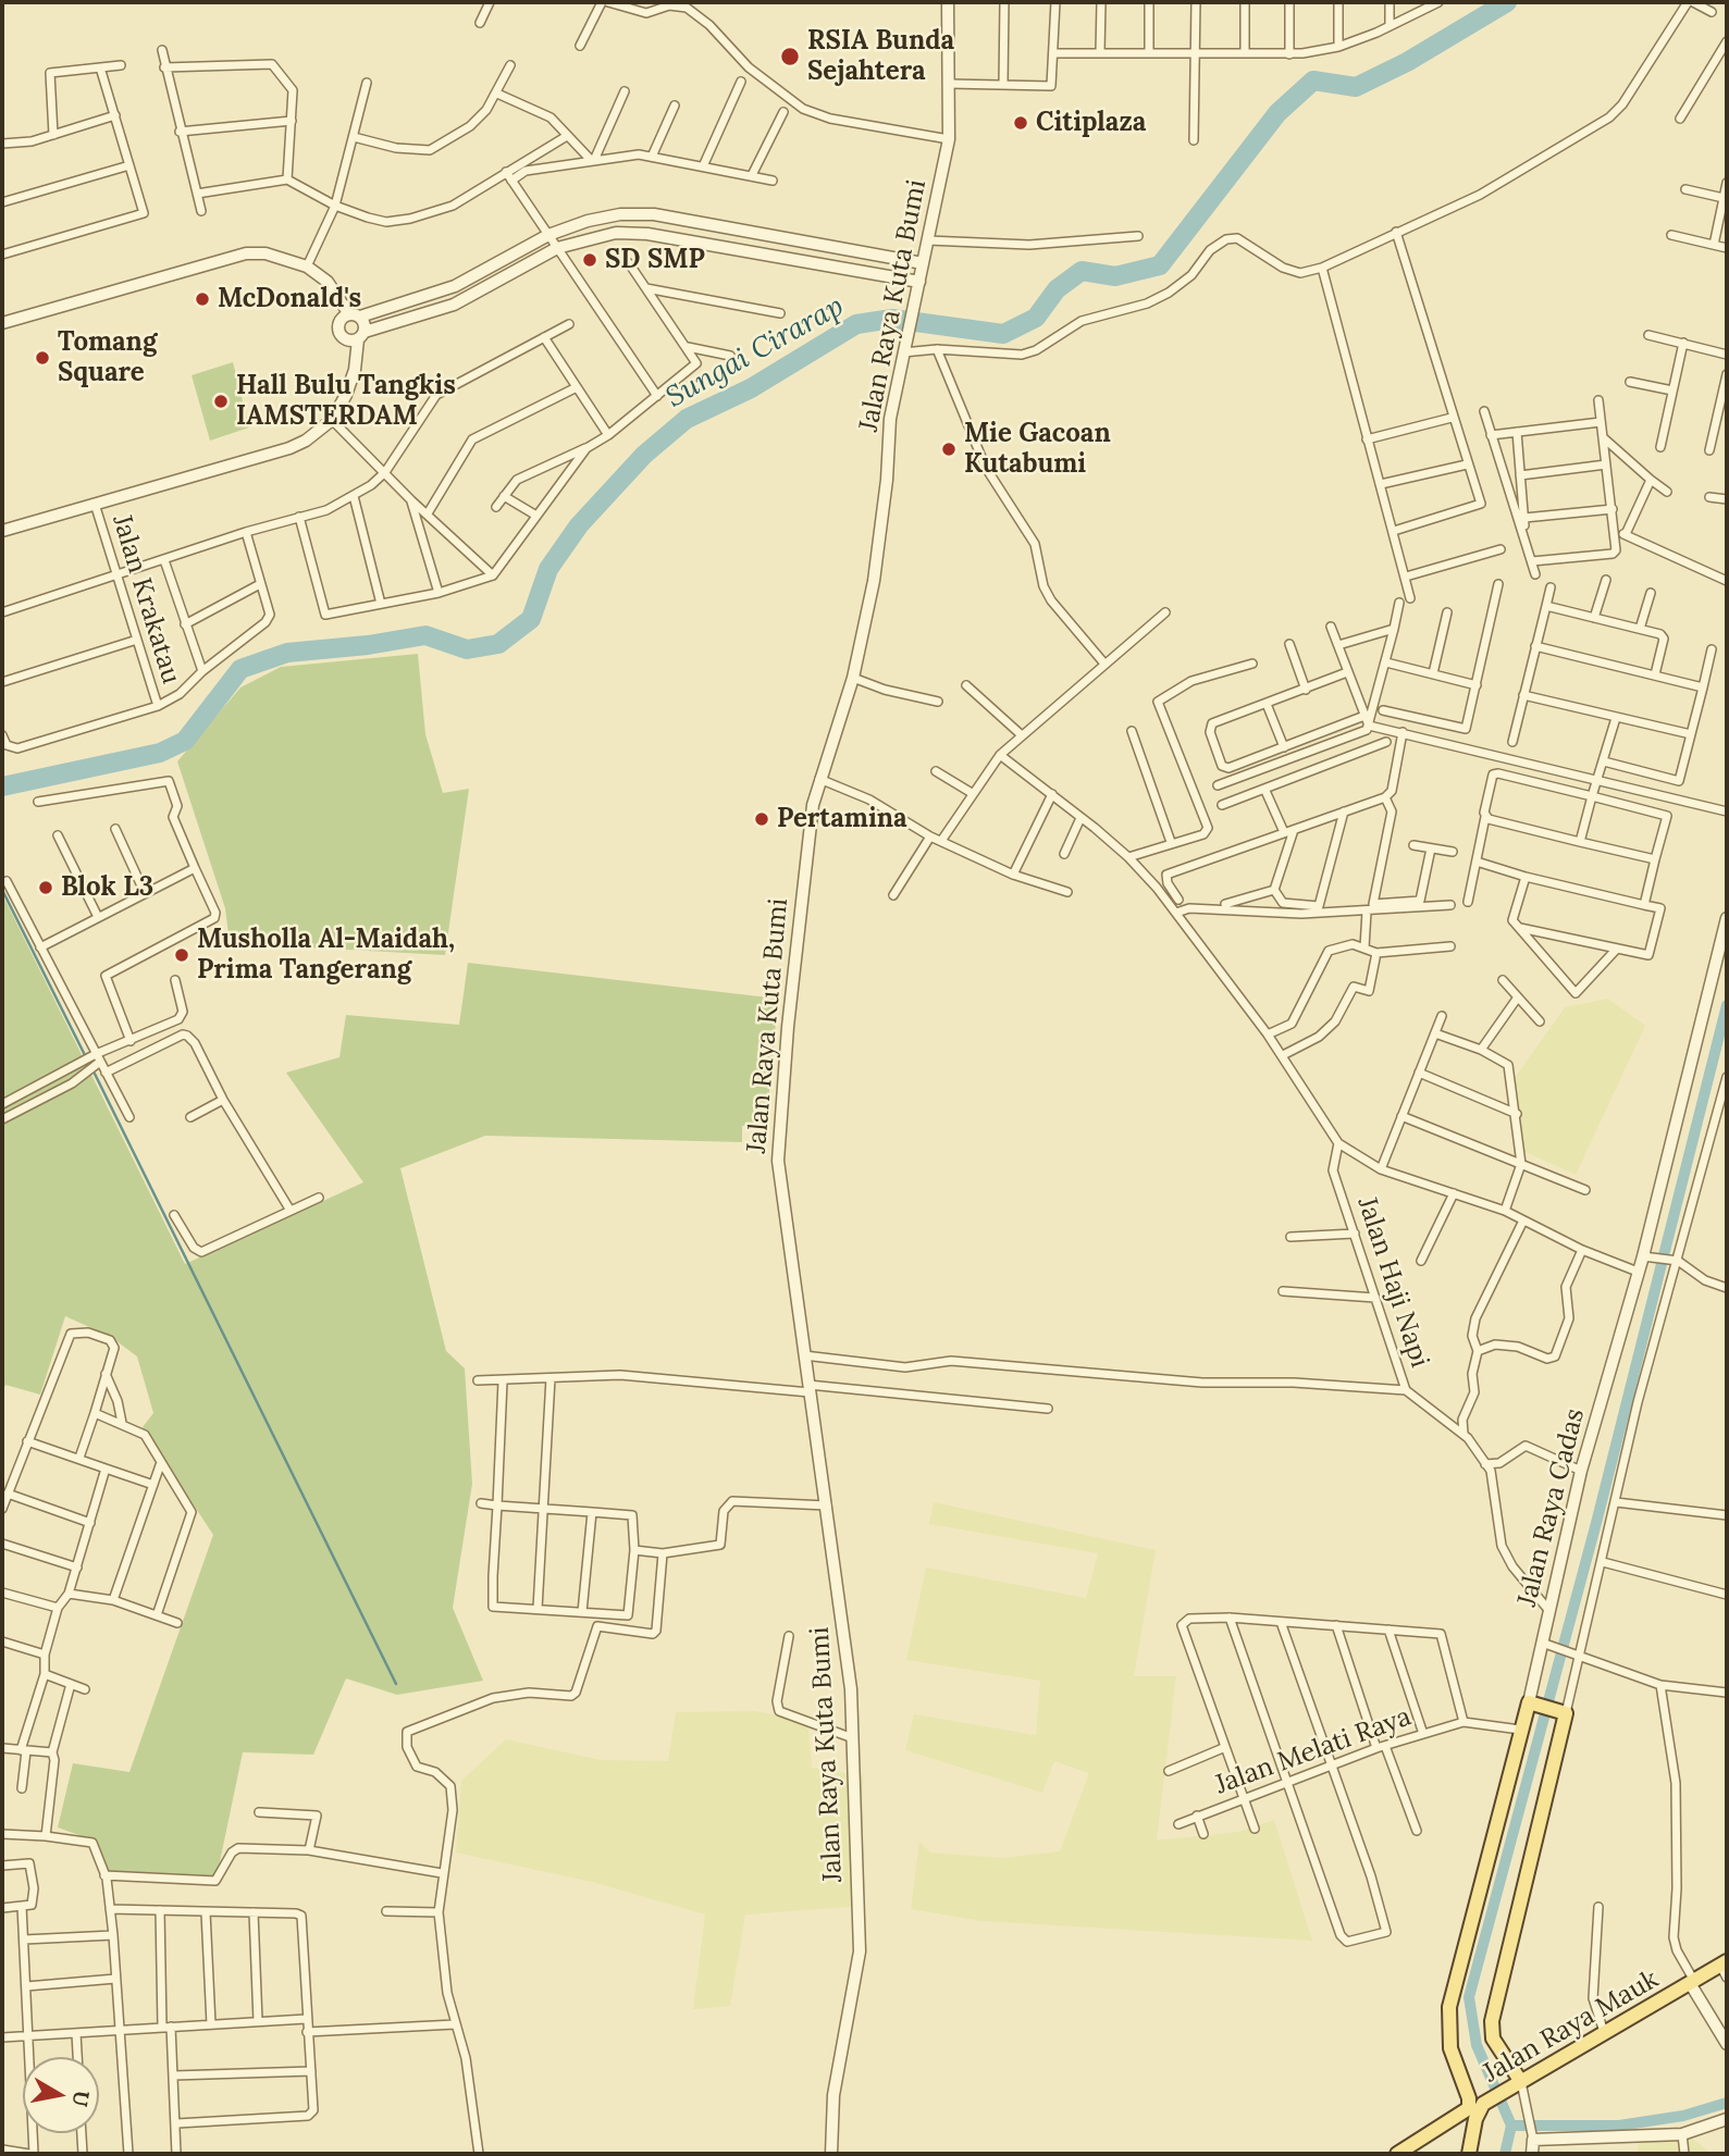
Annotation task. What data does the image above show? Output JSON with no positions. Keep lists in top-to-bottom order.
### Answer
{
  "streets": {
    "main road": ["Jalan Raya Cadas", "Jalan Raya Mauk"],
    "street": [
      "Jalan Raya Kuta Bumi",
      "Jalan Krakatau",
      "Jalan Haji Napi",
      "Jalan Melati Raya"
    ]
  },
  "crossings": [
    ["Jalan Haji Napi", "Jalan Raya Cadas"]
  ],
  "water": ["Sungai Cirarap"],
  "places": [
    "RSIA Bunda Sejahtera",
    "Citiplaza",
    "SD SMP",
    "McDonald's",
    "Tomang Square",
    "Hall Bulu Tangkis IAMSTERDAM",
    "Mie Gacoan Kutabumi",
    "Pertamina",
    "Blok L3",
    "Musholla Al-Maidah, Prima Tangerang"
  ],
  "north": "right"
}
